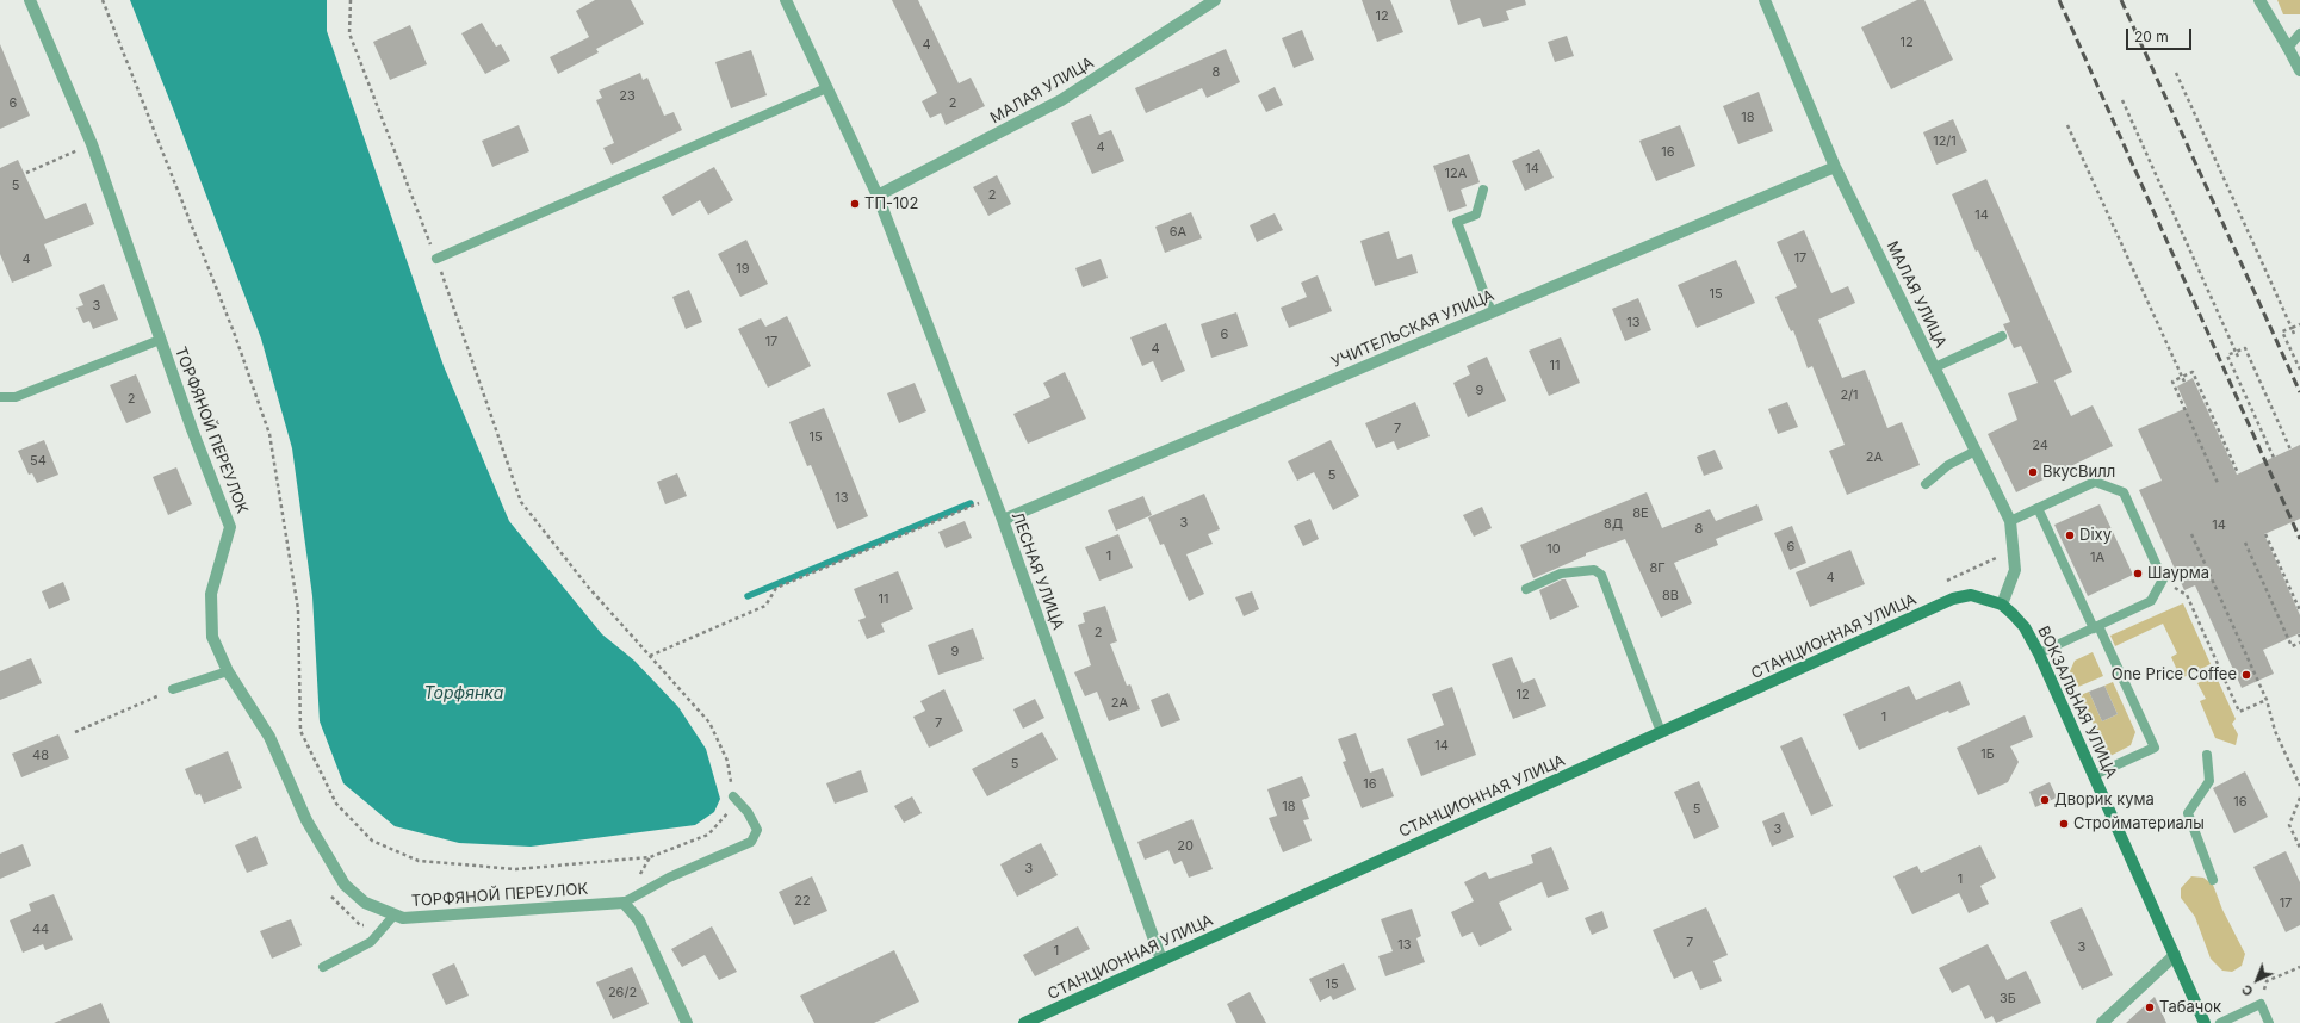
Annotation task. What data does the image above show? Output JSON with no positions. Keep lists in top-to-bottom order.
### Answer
{
  "streets": {
    "main road": ["СТАНЦИОННАЯ УЛИЦА", "ВОКЗАЛЬНАЯ УЛИЦА"],
    "street": [
      "МАЛАЯ УЛИЦА",
      "УЧИТЕЛЬСКАЯ УЛИЦА",
      "ТОРФЯНОЙ ПЕРЕУЛОК",
      "ЛЕСНАЯ УЛИЦА"
    ]
  },
  "crossings": [
    ["МАЛАЯ УЛИЦА", "УЧИТЕЛЬСКАЯ УЛИЦА"],
    ["МАЛАЯ УЛИЦА", "ЛЕСНАЯ УЛИЦА"],
    ["МАЛАЯ УЛИЦА", "ВОКЗАЛЬНАЯ УЛИЦА"],
    ["УЧИТЕЛЬСКАЯ УЛИЦА", "ЛЕСНАЯ УЛИЦА"],
    ["ЛЕСНАЯ УЛИЦА", "СТАНЦИОННАЯ УЛИЦА"],
    ["СТАНЦИОННАЯ УЛИЦА", "ВОКЗАЛЬНАЯ УЛИЦА"]
  ],
  "water": ["Торфянка"],
  "places": [
    "ТП-102",
    "ВкусВилл",
    "Dixy",
    "Шаурма",
    "One Price Coffee",
    "Дворик кума",
    "Стройматериалы",
    "Табачок"
  ],
  "house_numbers": [
    "12",
    "12",
    "4",
    "8",
    "23",
    "6",
    "2",
    "18",
    "12/1",
    "4",
    "16",
    "14",
    "12А",
    "5",
    "2",
    "14",
    "6А",
    "17",
    "4",
    "19",
    "15",
    "3",
    "13",
    "6",
    "17",
    "4",
    "11",
    "9",
    "2/1",
    "2",
    "7",
    "15",
    "24",
    "2А",
    "54",
    "5",
    "13",
    "8Е",
    "3",
    "8Д",
    "14",
    "8",
    "6",
    "10",
    "1",
    "1А",
    "8Г",
    "4",
    "8В",
    "11",
    "2",
    "9",
    "12",
    "2А",
    "1",
    "7",
    "14",
    "1Б",
    "48",
    "5",
    "16",
    "16",
    "18",
    "5",
    "3",
    "20",
    "3",
    "1",
    "22",
    "17",
    "44",
    "7",
    "13",
    "3",
    "1",
    "15",
    "26/2",
    "3Б"
  ],
  "scale_bar": "20 m",
  "north": "bottom left"
}
